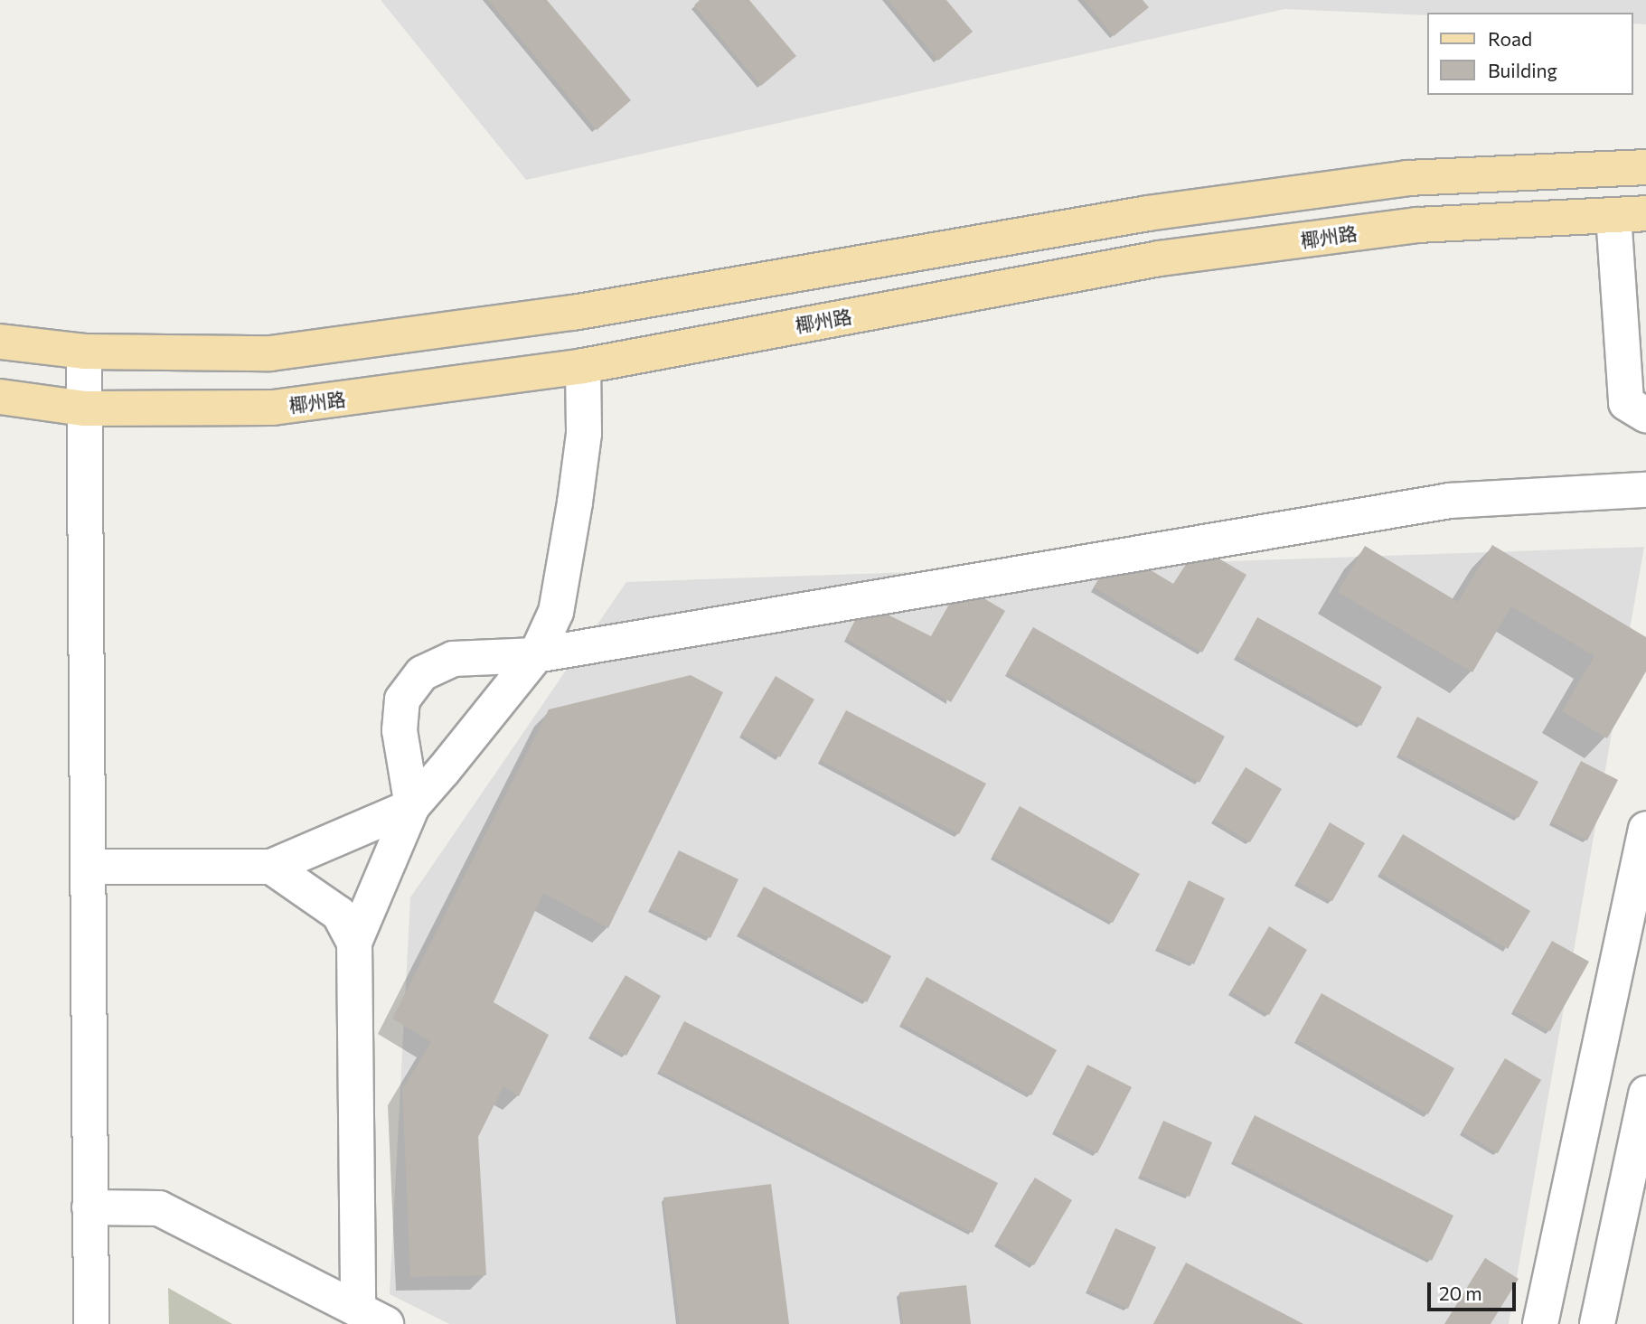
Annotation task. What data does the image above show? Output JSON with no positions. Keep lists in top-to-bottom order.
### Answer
{
  "streets": {
    "main road": ["椰州路"]
  },
  "legend": ["Road", "Building"],
  "scale_bar": "20 m"
}
